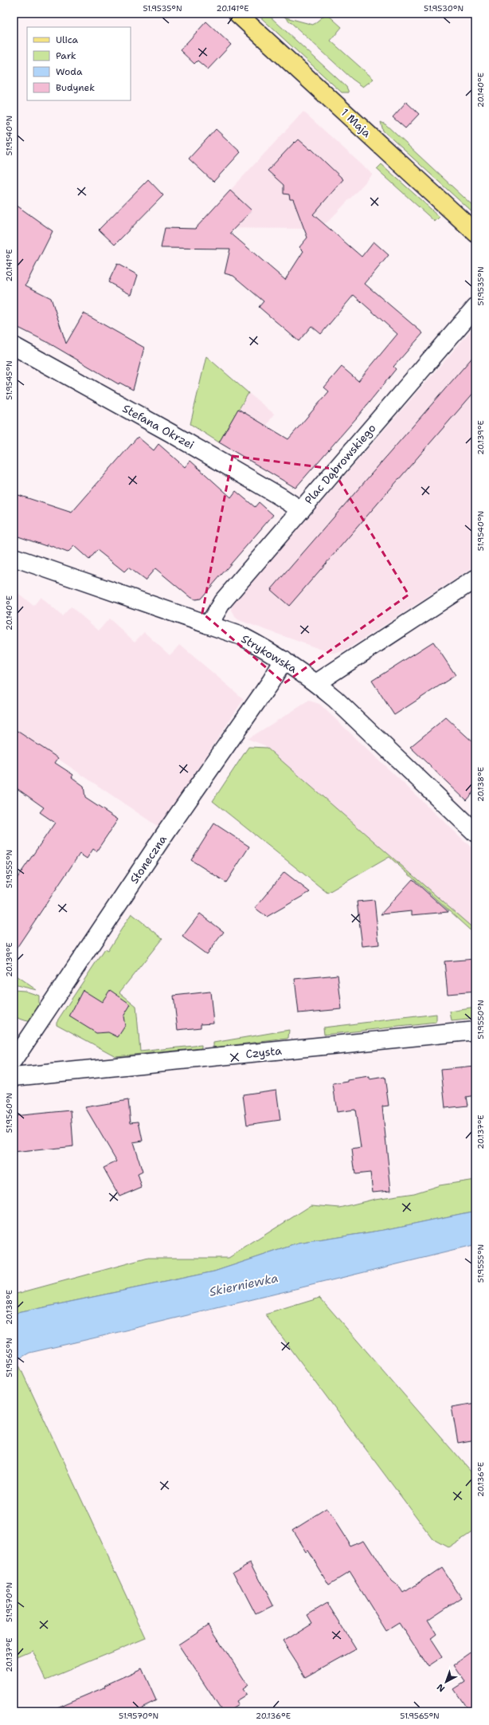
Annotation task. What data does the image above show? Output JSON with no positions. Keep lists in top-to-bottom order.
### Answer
{
  "streets": {
    "main road": ["1 Maja"],
    "street": [
      "Stefana Okrzei",
      "Plac Dąbrowskiego",
      "Strykowska",
      "Słoneczna",
      "Czysta"
    ]
  },
  "crossings": [
    ["Stefana Okrzei", "Plac Dąbrowskiego"],
    ["Plac Dąbrowskiego", "Strykowska"],
    ["Strykowska", "Słoneczna"]
  ],
  "water": ["Skierniewka"],
  "legend": [
    "Ulica",
    "Park",
    "Woda",
    "Budynek"
  ],
  "north": "bottom left",
  "coordinates": [
    "51.9535°N",
    "20.141°E",
    "51.9530°N",
    "20.140°E",
    "51.9540°N",
    "51.9545°N",
    "20.139°E",
    "20.138°E",
    "51.9555°N",
    "51.9550°N",
    "51.9560°N",
    "20.137°E",
    "51.9565°N",
    "20.136°E",
    "51.9570°N"
  ]
}
